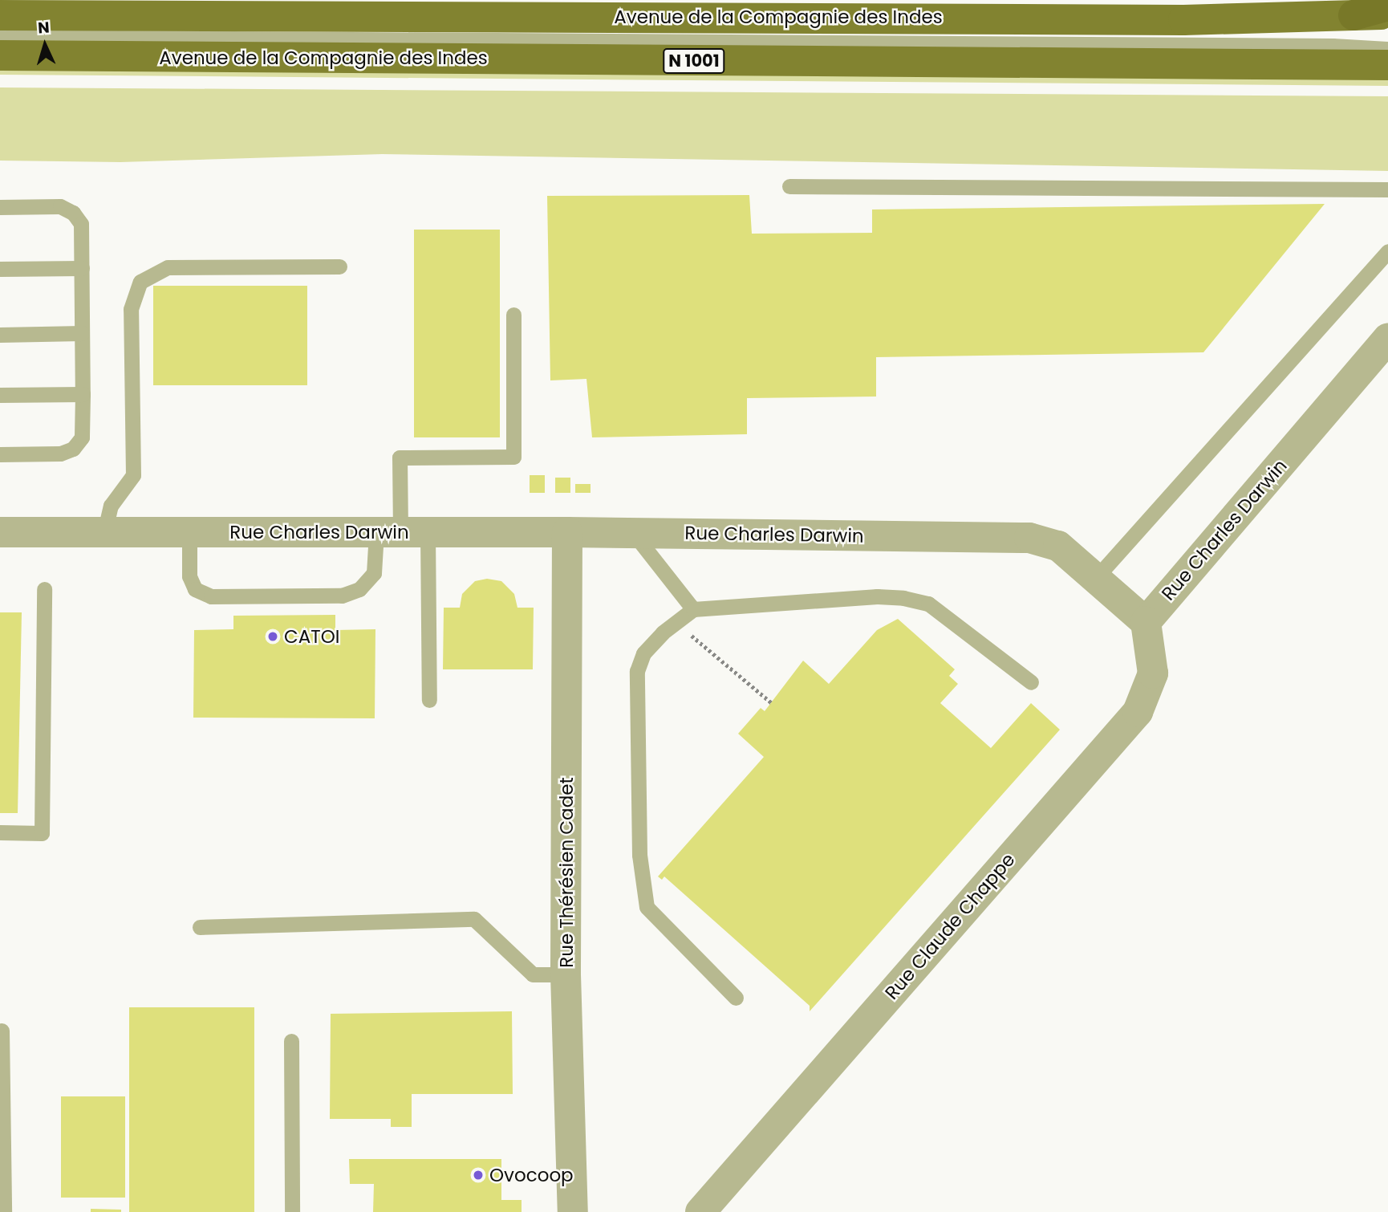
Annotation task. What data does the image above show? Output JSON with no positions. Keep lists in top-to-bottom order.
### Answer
{
  "streets": {
    "main road": ["Avenue de la Compagnie des Indes", "N 1001"],
    "street": ["Rue Charles Darwin", "Rue Thérésien Cadet", "Rue Claude Chappe"]
  },
  "crossings": [
    ["Rue Charles Darwin", "Rue Thérésien Cadet"],
    ["Rue Charles Darwin", "Rue Claude Chappe"]
  ],
  "places": ["CATOI", "Ovocoop"],
  "north": "top"
}
